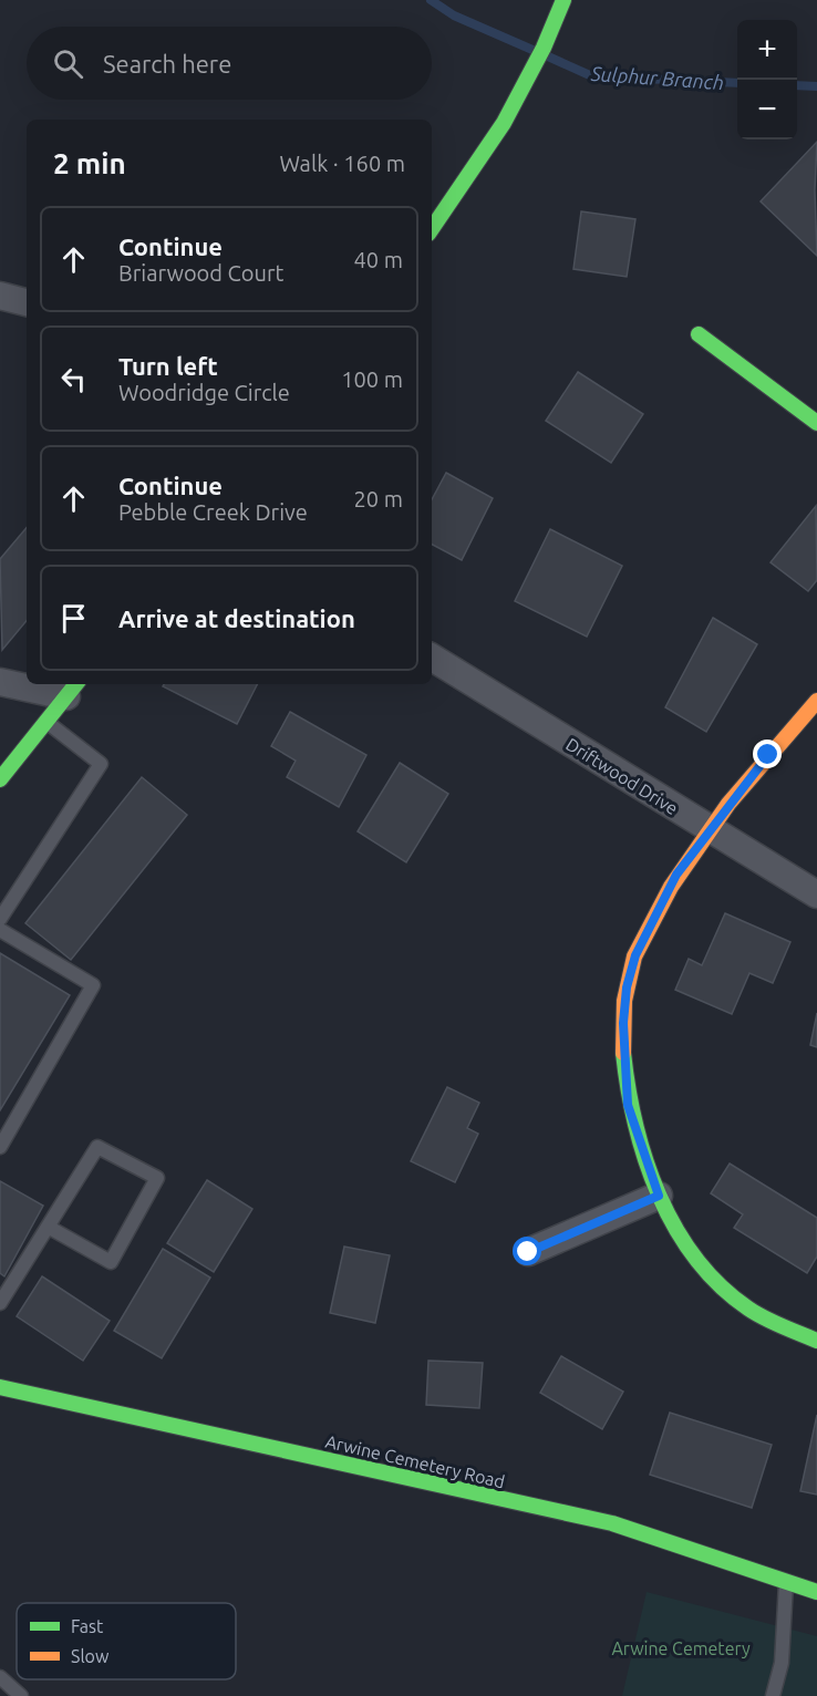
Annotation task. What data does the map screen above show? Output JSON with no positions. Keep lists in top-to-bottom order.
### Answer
{
  "streets": {
    "street": ["Driftwood Drive", "Arwine Cemetery Road"]
  },
  "water": ["Sulphur Branch"],
  "parks": ["Arwine Cemetery"],
  "legend": ["Fast", "Slow"],
  "page": {
    "map_buttons": ["+", "−"],
    "search": "Search here",
    "heading": ["2 min", "Walk · 160 m"],
    "list": [
      ["Continue", "Briarwood Court", "40 m"],
      ["Turn left", "Woodridge Circle", "100 m"],
      ["Continue", "Pebble Creek Drive", "20 m"],
      "Arrive at destination"
    ]
  }
}
